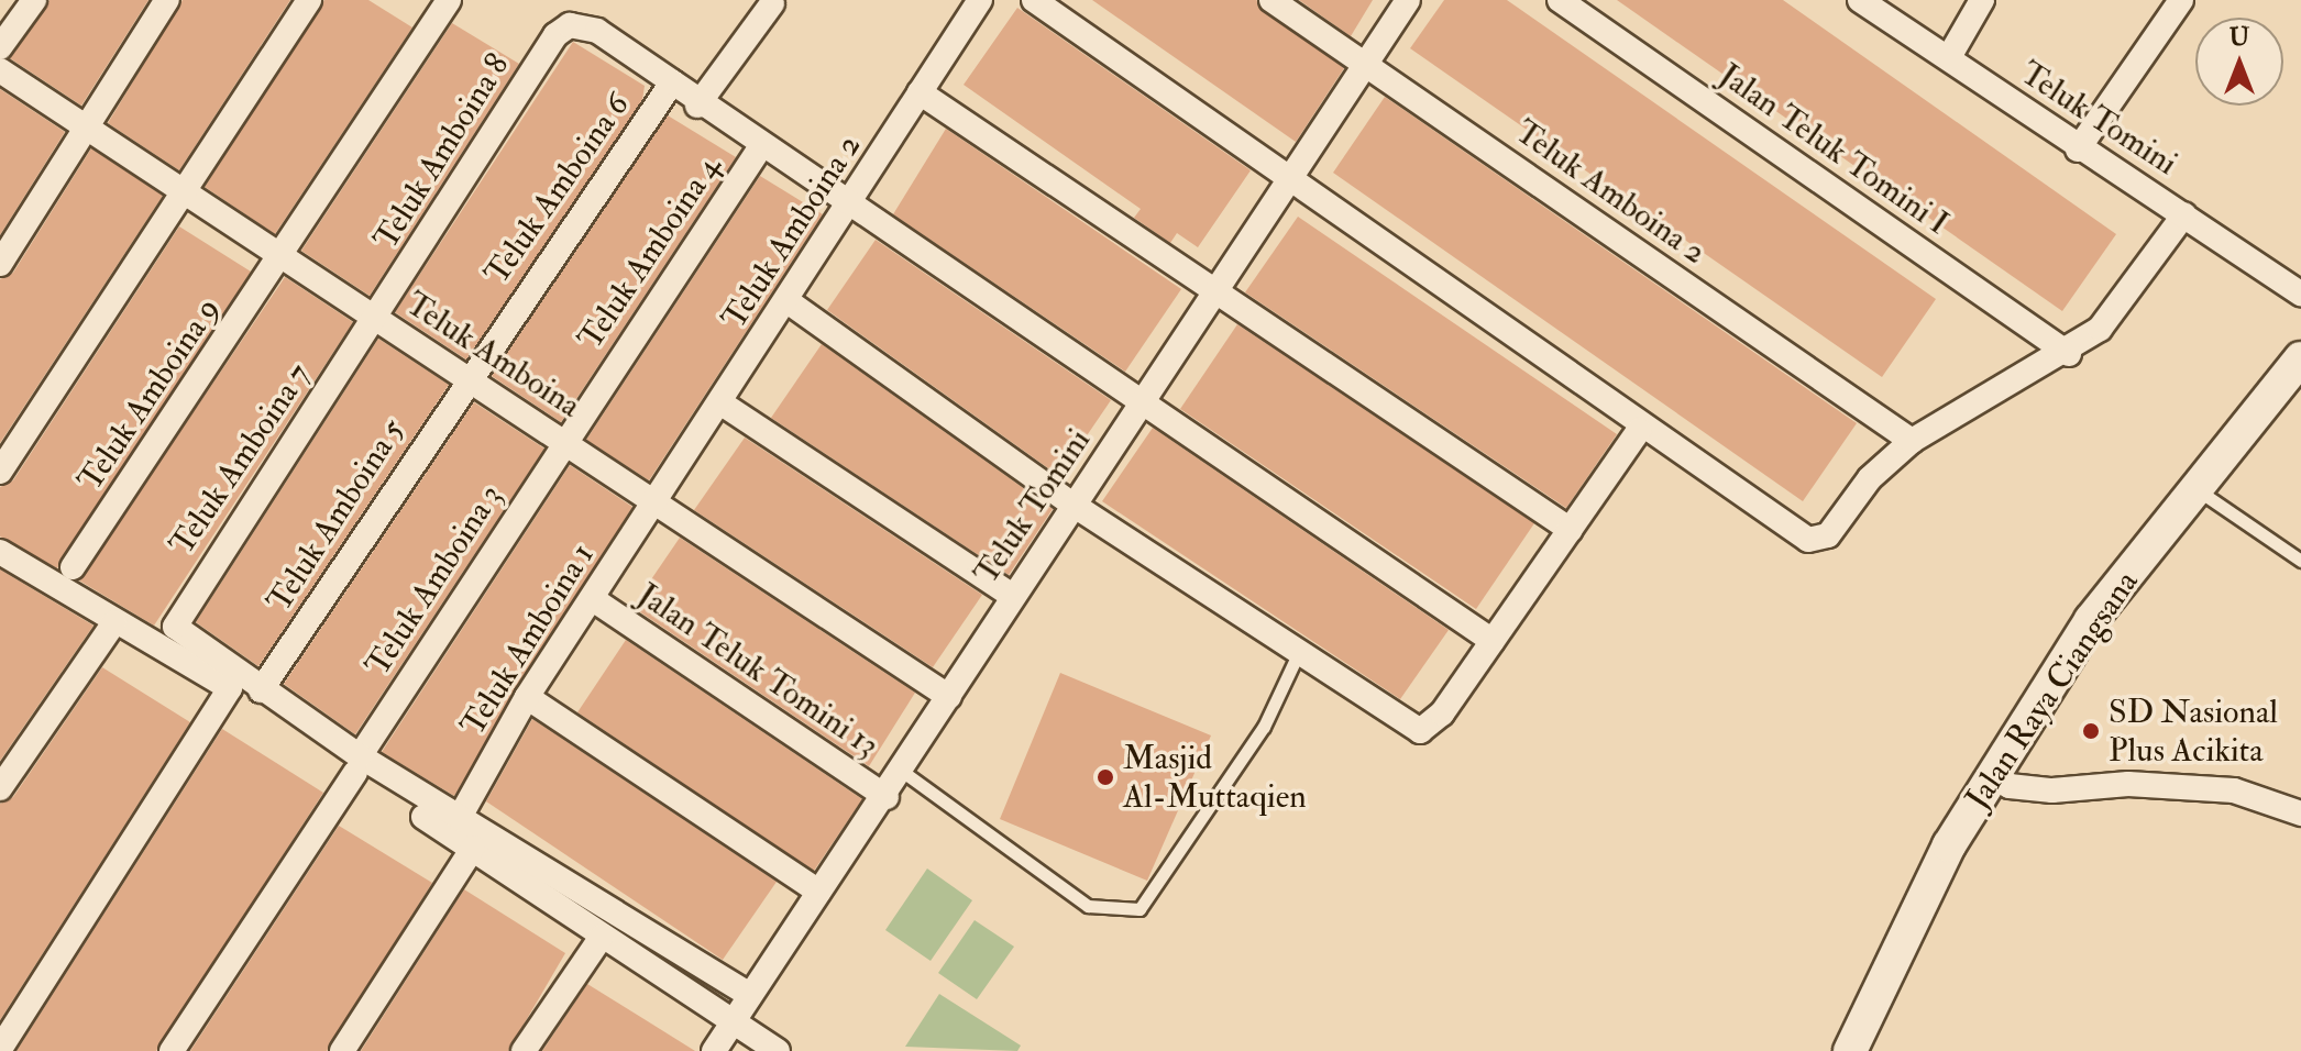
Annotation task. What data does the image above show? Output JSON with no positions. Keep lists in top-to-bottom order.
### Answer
{
  "streets": {
    "main road": ["Jalan Raya Ciangsana"],
    "street": [
      "Teluk Tomini",
      "Jalan Teluk Tomini I",
      "Teluk Amboina 8",
      "Teluk Amboina 6",
      "Teluk Amboina 2",
      "Teluk Amboina 4",
      "Teluk Amboina",
      "Teluk Amboina 9",
      "Teluk Amboina 7",
      "Teluk Amboina 5",
      "Teluk Amboina 3",
      "Teluk Amboina 1",
      "Jalan Teluk Tomini 13"
    ]
  },
  "crossings": [
    ["Teluk Tomini", "Teluk Amboina 2"],
    ["Teluk Tomini", "Teluk Amboina"],
    ["Teluk Tomini", "Jalan Teluk Tomini 13"],
    ["Teluk Amboina 8", "Teluk Amboina 6"],
    ["Teluk Amboina 8", "Teluk Amboina"],
    ["Teluk Amboina 8", "Teluk Amboina 7"],
    ["Teluk Amboina 6", "Teluk Amboina"],
    ["Teluk Amboina 6", "Teluk Amboina 5"],
    ["Teluk Amboina 2", "Teluk Amboina"],
    ["Teluk Amboina 2", "Teluk Amboina 1"],
    ["Teluk Amboina 4", "Teluk Amboina"],
    ["Teluk Amboina 4", "Teluk Amboina 3"],
    ["Teluk Amboina", "Teluk Amboina 9"],
    ["Teluk Amboina", "Teluk Amboina 7"],
    ["Teluk Amboina", "Teluk Amboina 5"],
    ["Teluk Amboina", "Teluk Amboina 3"],
    ["Teluk Amboina", "Teluk Amboina 1"],
    ["Teluk Amboina 7", "Teluk Amboina 5"],
    ["Teluk Amboina 1", "Jalan Teluk Tomini 13"]
  ],
  "places": ["SD Nasional Plus Acikita", "Masjid Al-Muttaqien"],
  "north": "top"
}
